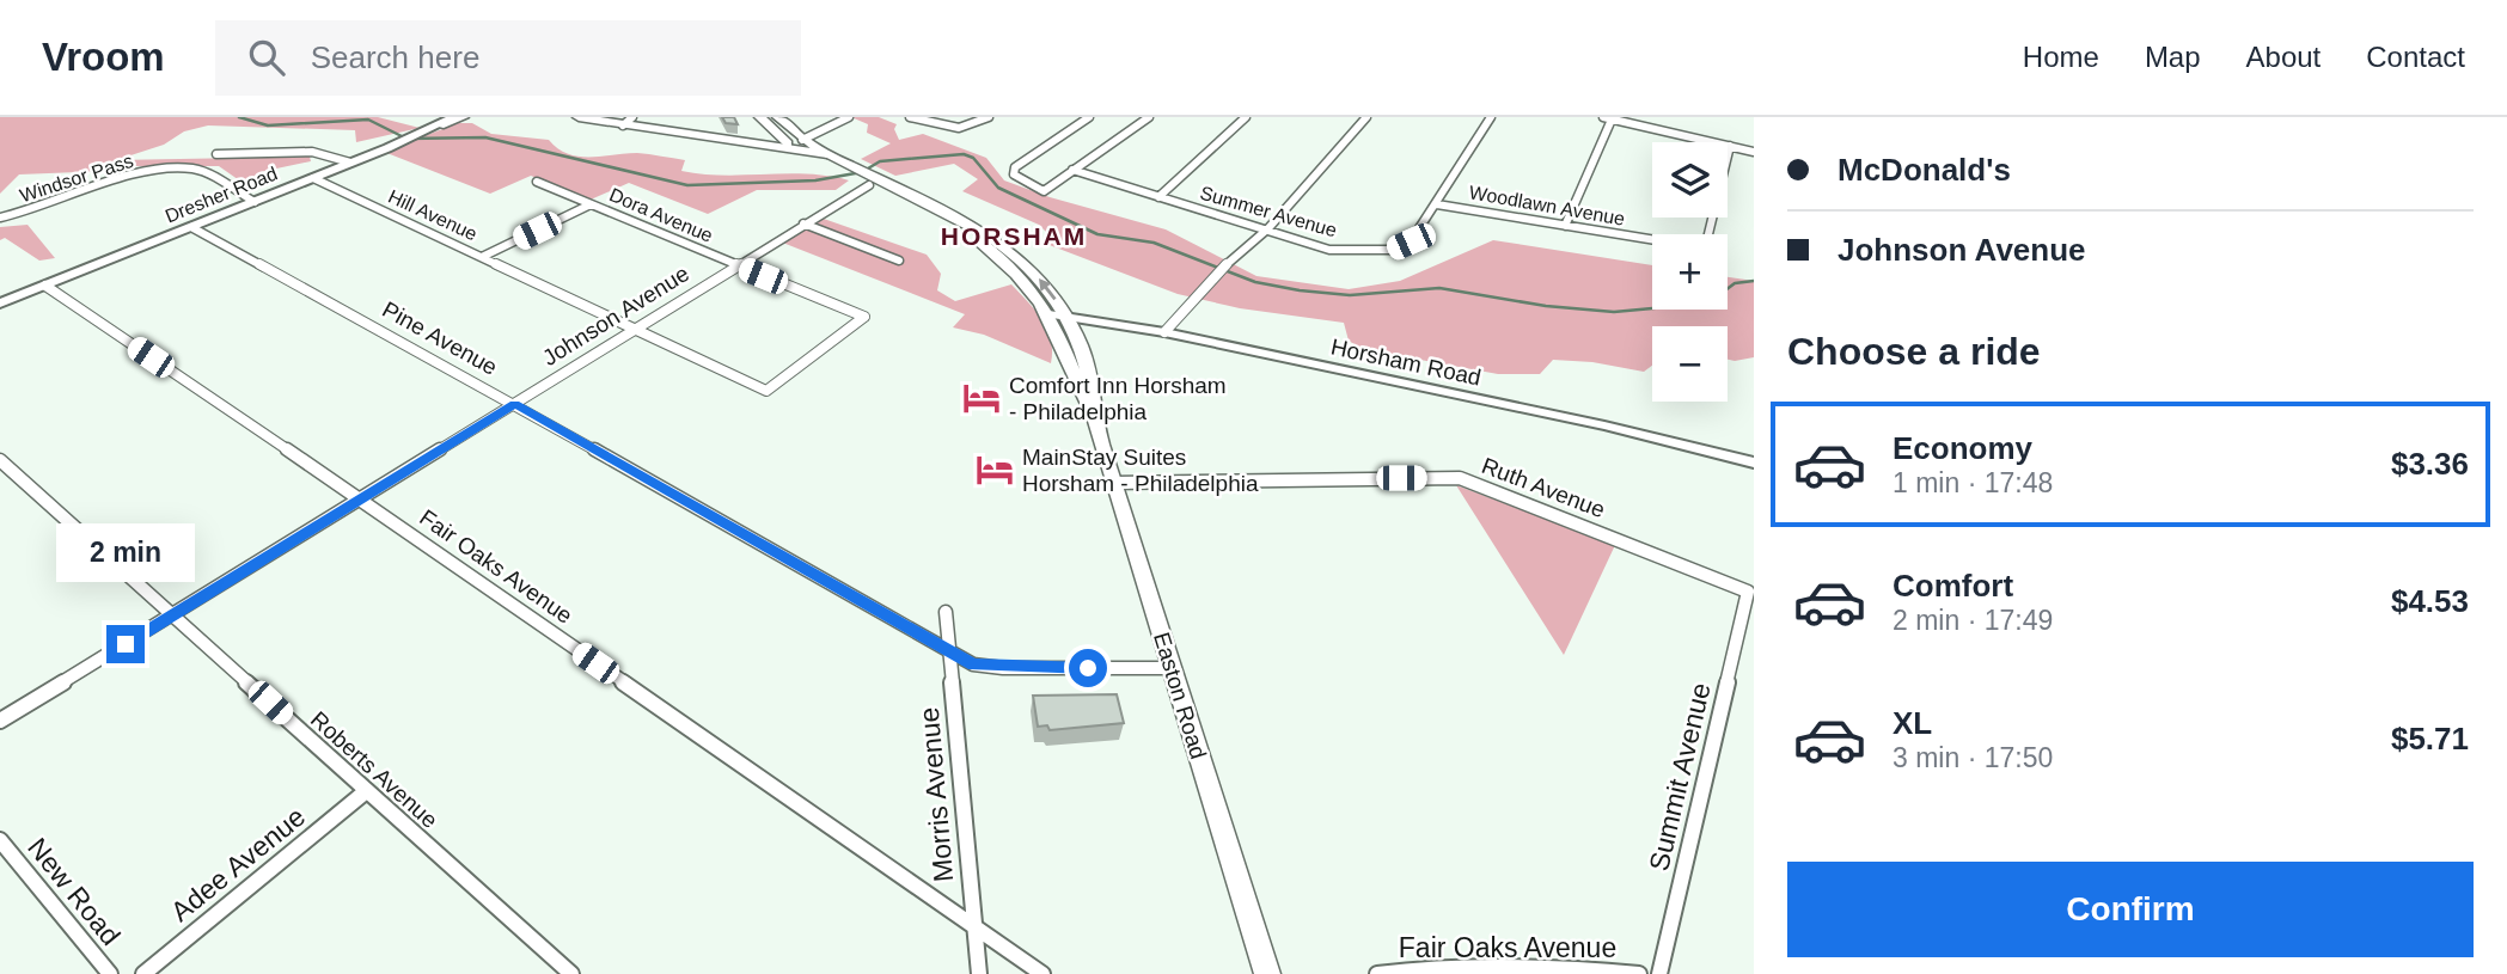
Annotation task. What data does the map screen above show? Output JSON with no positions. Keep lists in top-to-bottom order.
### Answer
{
  "streets": {
    "main road": ["Dresher Road", "Easton Road"],
    "street": [
      "Windsor Pass",
      "Woodlawn Avenue",
      "Summer Avenue",
      "Hill Avenue",
      "Dora Avenue",
      "Johnson Avenue",
      "Pine Avenue",
      "Horsham Road",
      "Ruth Avenue",
      "Fair Oaks Avenue",
      "Roberts Avenue",
      "Summit Avenue",
      "Morris Avenue",
      "Adee Avenue",
      "New Road"
    ]
  },
  "crossings": [
    ["Windsor Pass", "Dresher Road"],
    ["Dresher Road", "Hill Avenue"],
    ["Dresher Road", "Pine Avenue"],
    ["Dresher Road", "Fair Oaks Avenue"],
    ["Woodlawn Avenue", "Summer Avenue"],
    ["Hill Avenue", "Dora Avenue"],
    ["Hill Avenue", "Johnson Avenue"],
    ["Dora Avenue", "Johnson Avenue"],
    ["Johnson Avenue", "Pine Avenue"],
    ["Johnson Avenue", "Fair Oaks Avenue"],
    ["Johnson Avenue", "Easton Road"],
    ["Johnson Avenue", "Roberts Avenue"],
    ["Pine Avenue", "Easton Road"],
    ["Pine Avenue", "Morris Avenue"],
    ["Horsham Road", "Easton Road"],
    ["Ruth Avenue", "Easton Road"],
    ["Ruth Avenue", "Summit Avenue"],
    ["Fair Oaks Avenue", "Morris Avenue"],
    ["Roberts Avenue", "Adee Avenue"]
  ],
  "districts": ["HORSHAM"],
  "places": {
    "hotel": ["Comfort Inn Horsham - Philadelphia", "MainStay Suites Horsham - Philadelphia"]
  },
  "page": {
    "header": "Vroom",
    "search": "Search here",
    "nav": [
      "Home",
      "Map",
      "About",
      "Contact"
    ],
    "banner": ["McDonald's", "Johnson Avenue"],
    "map_buttons": ["+", "−"],
    "heading": "Choose a ride",
    "list": [
      {
        "name": "Economy",
        "note": "1 min · 17:48",
        "value": "$3.36"
      },
      {
        "name": "Comfort",
        "note": "2 min · 17:49",
        "value": "$4.53"
      },
      {
        "name": "XL",
        "note": "3 min · 17:50",
        "value": "$5.71"
      }
    ],
    "bubble": "2 min",
    "buttons": "Confirm"
  }
}
